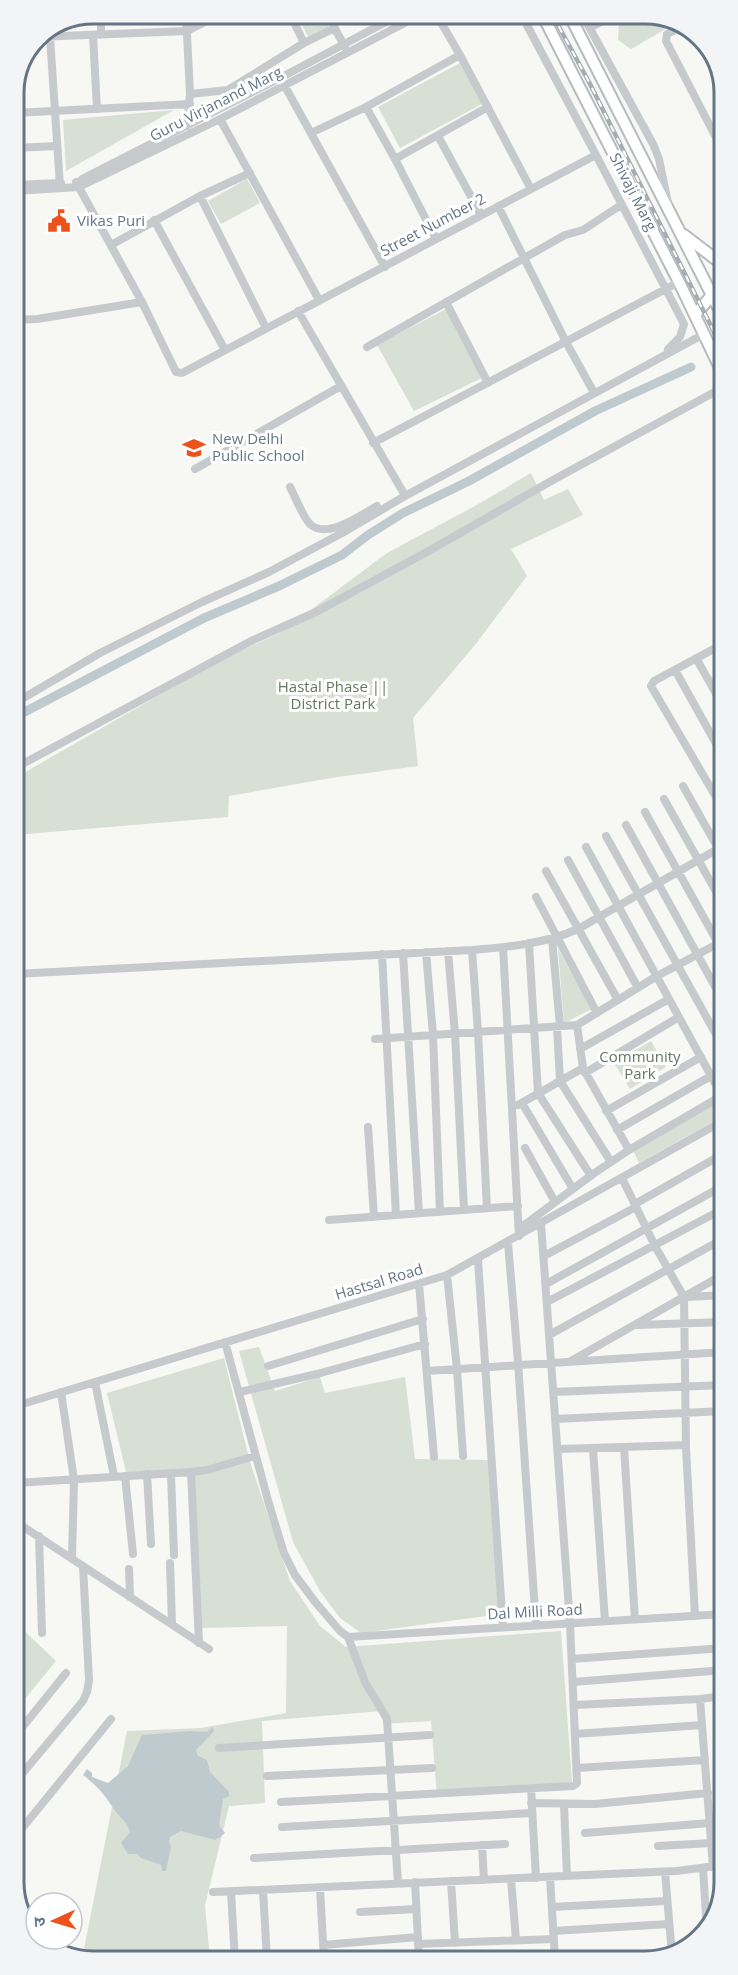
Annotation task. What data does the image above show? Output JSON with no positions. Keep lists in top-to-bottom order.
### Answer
{
  "streets": {
    "main road": ["Shivaji Marg"],
    "street": [
      "Guru Virjanand Marg",
      "Street Number 2",
      "Hastsal Road",
      "Dal Milli Road"
    ]
  },
  "parks": ["Hastal Phase || District Park", "Community Park"],
  "places": {
    "public building": ["Vikas Puri"],
    "school or university": ["New Delhi Public School"]
  },
  "north": "left"
}
